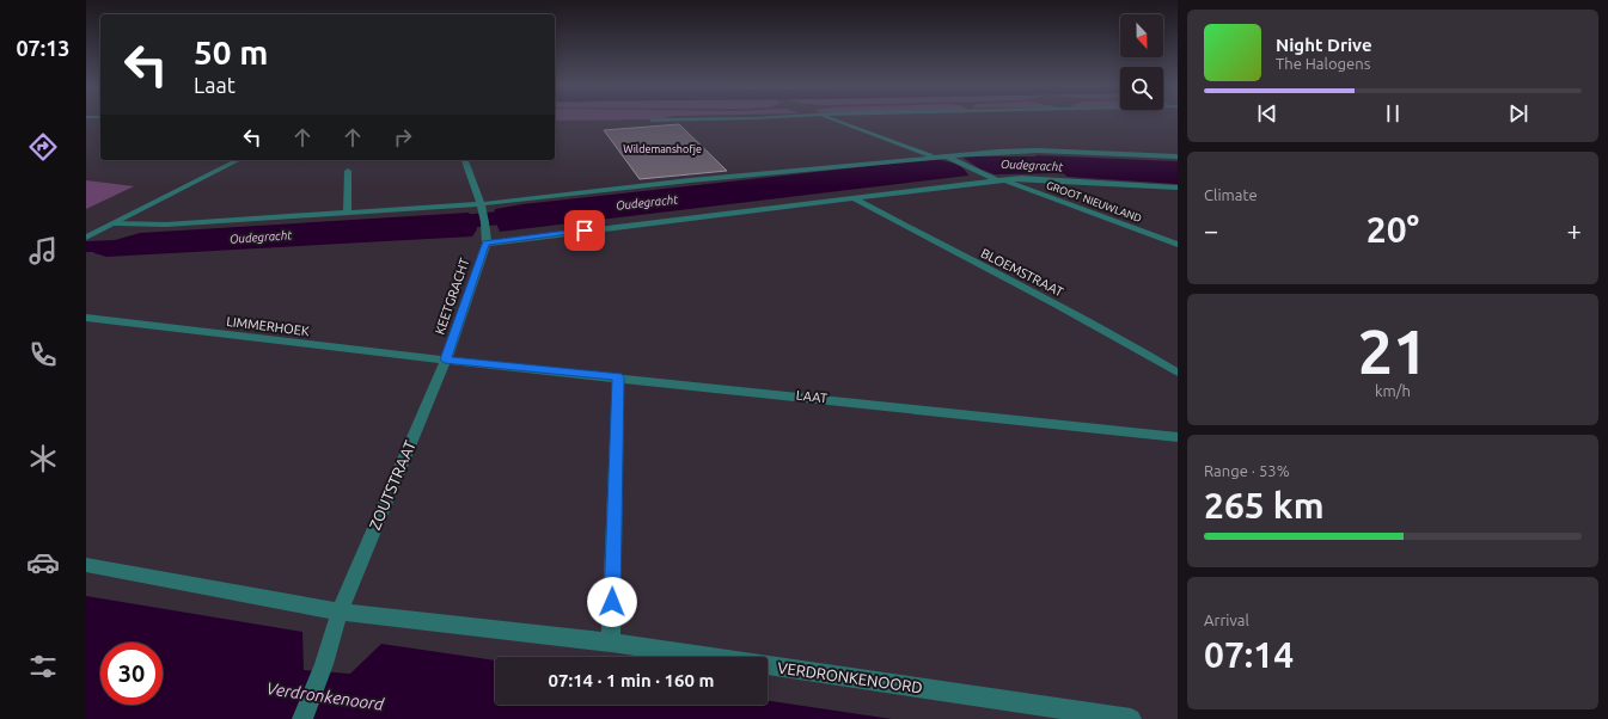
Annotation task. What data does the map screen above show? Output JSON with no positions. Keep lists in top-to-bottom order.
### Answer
{
  "streets": {
    "street": [
      "GROOT NIEUWLAND",
      "BLOEMSTRAAT",
      "KEETGRACHT",
      "LIMMERHOEK",
      "LAAT",
      "ZOUTSTRAAT",
      "VERDRONKENOORD"
    ]
  },
  "crossings": [
    ["KEETGRACHT", "LIMMERHOEK"],
    ["KEETGRACHT", "LAAT"],
    ["KEETGRACHT", "ZOUTSTRAAT"],
    ["LIMMERHOEK", "LAAT"],
    ["LIMMERHOEK", "ZOUTSTRAAT"],
    ["LAAT", "ZOUTSTRAAT"],
    ["ZOUTSTRAAT", "VERDRONKENOORD"]
  ],
  "water": ["Oudegracht", "Verdronkenoord"],
  "parks": ["Wildemanshofje"],
  "north": "bottom",
  "page": {
    "tabs": "07:13",
    "turn": ["50 m", "Laat"],
    "song": ["Night Drive", "The Halogens"],
    "tile": [
      "Climate",
      ["21", "km/h"],
      ["Range · 53%", "265 km"],
      ["Arrival", "07:14"]
    ],
    "heat": ["−", "20°", "+"],
    "limit": "30",
    "trip": "07:14 · 1 min · 160 m"
  }
}
